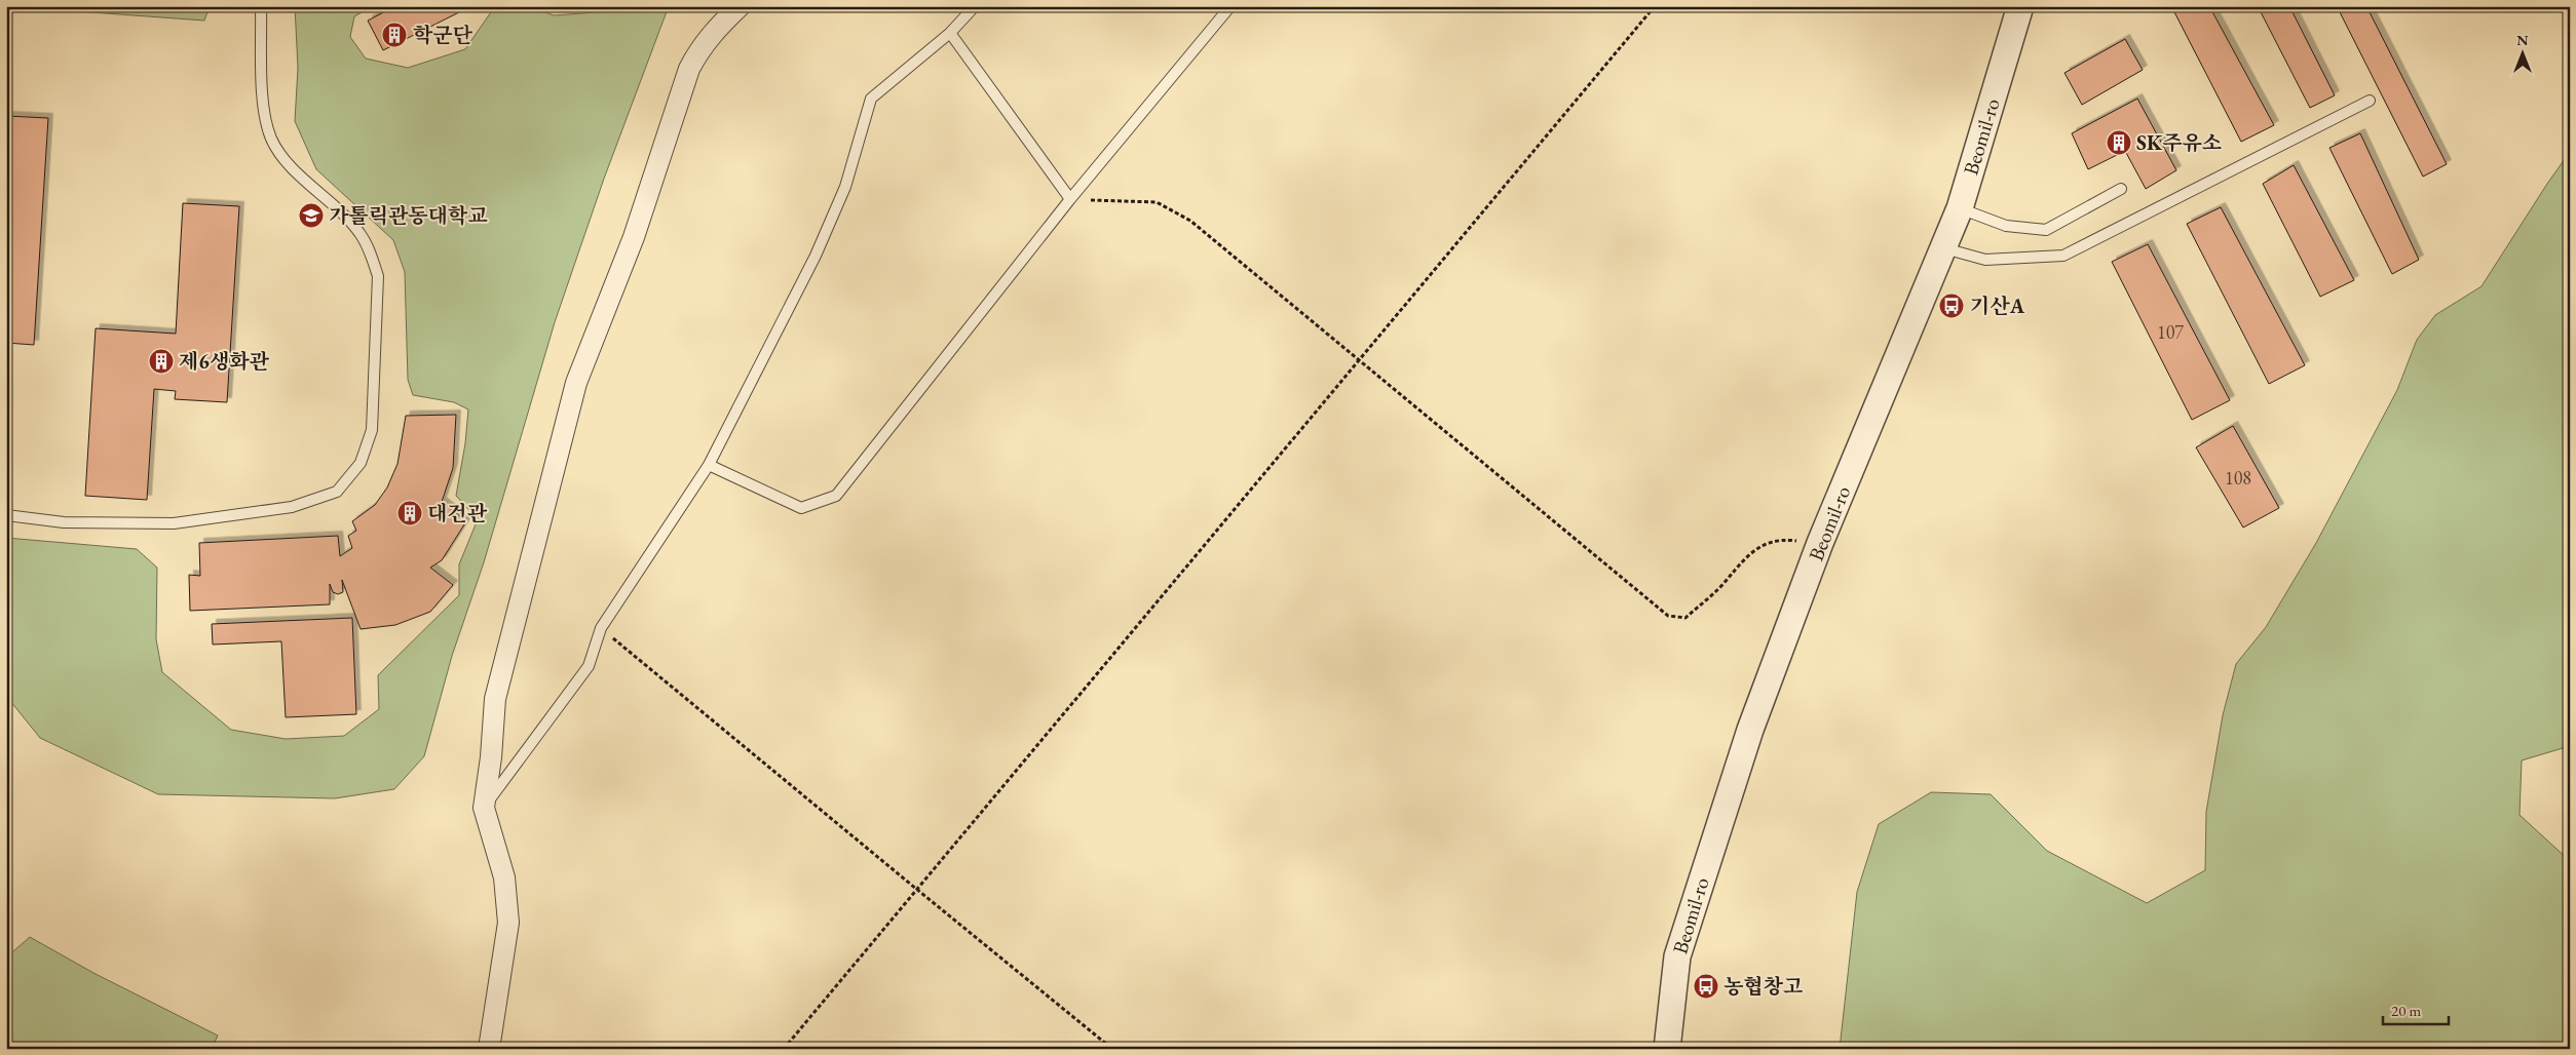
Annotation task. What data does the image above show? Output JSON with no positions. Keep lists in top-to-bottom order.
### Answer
{
  "streets": {
    "street": ["Beomil-ro"]
  },
  "places": {
    "building": [
      "학군단",
      "SK주유소",
      "제6생화관",
      "대건관"
    ],
    "school or university": ["가톨릭관동대학교"],
    "bus stop": ["기산A", "농협창고"]
  },
  "house_numbers": ["107", "108"],
  "scale_bar": "20 m",
  "north": "top"
}
